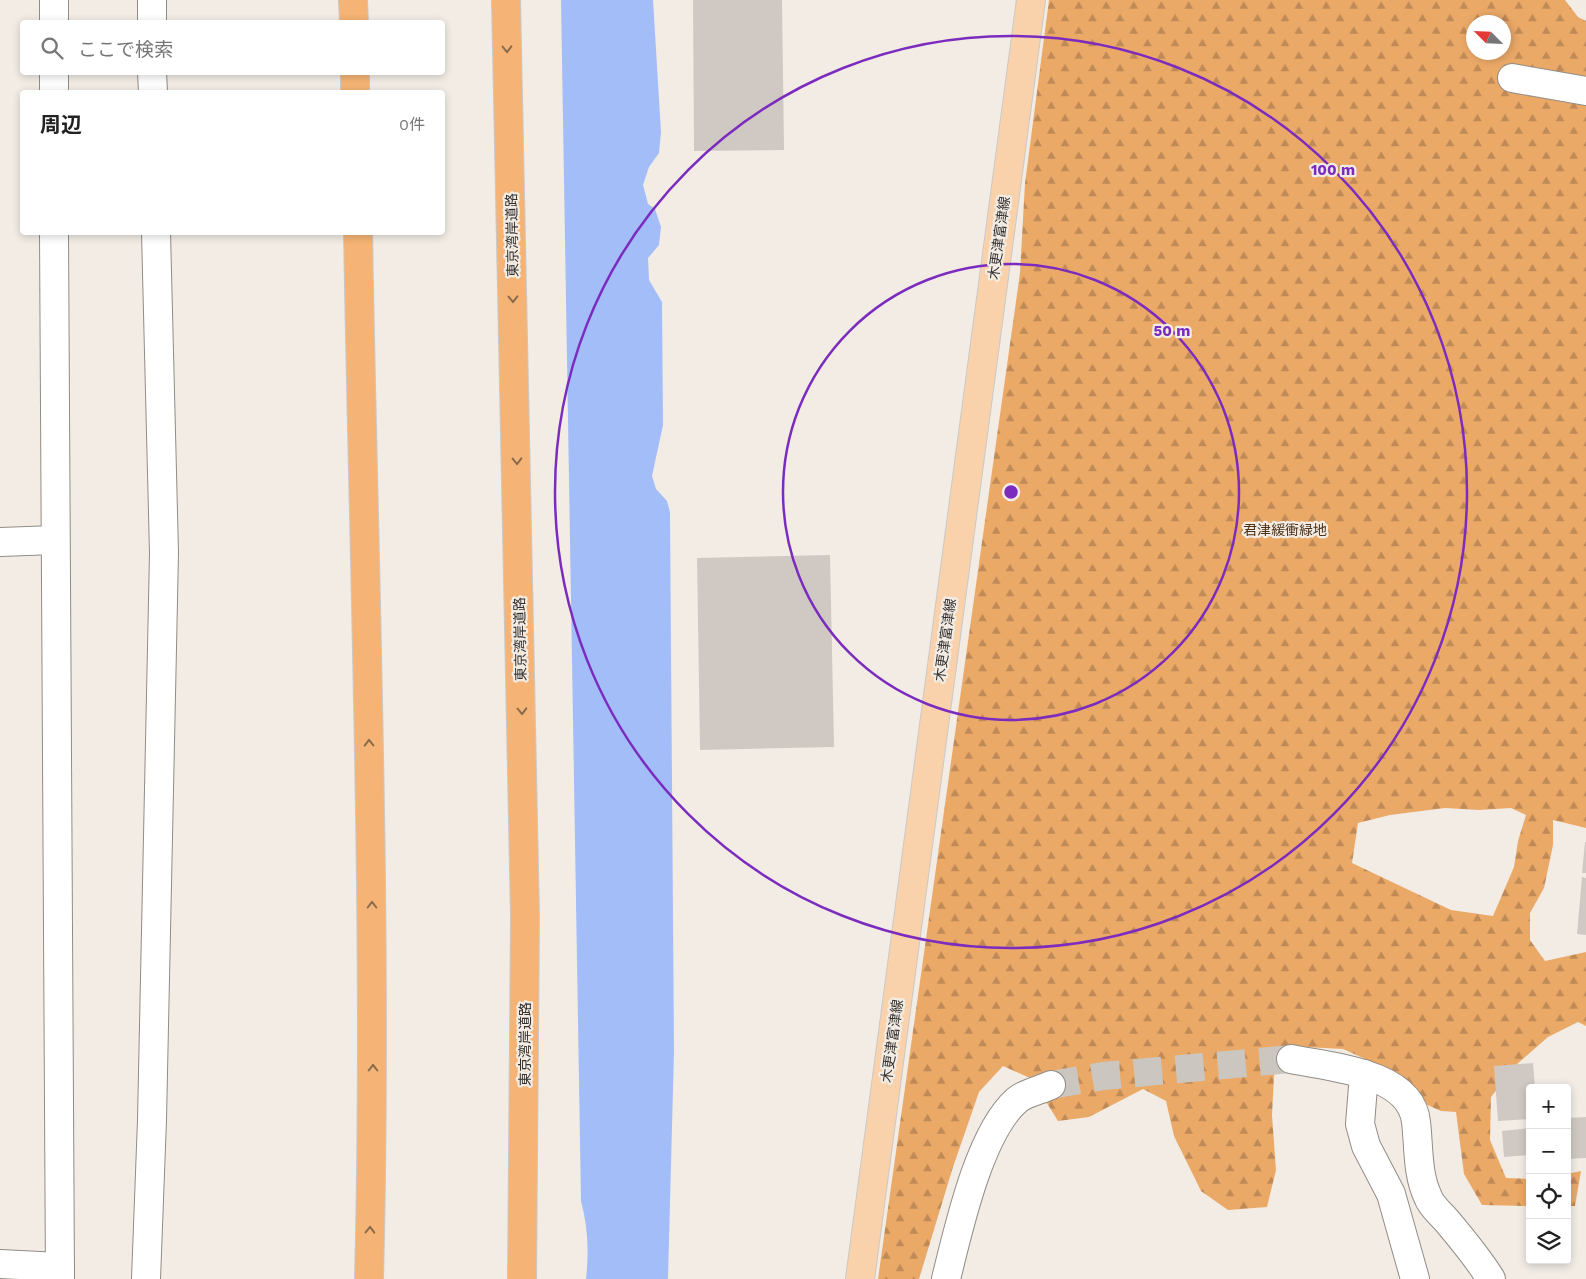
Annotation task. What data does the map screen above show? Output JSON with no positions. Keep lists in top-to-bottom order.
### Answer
{
  "streets": {
    "highway": ["東京湾岸道路"],
    "main road": ["木更津富津線"]
  },
  "parks": ["君津緩衝緑地"],
  "north": "top left",
  "page": {
    "search": "ここで検索",
    "heading": ["周辺", "0件"],
    "map_buttons": ["+", "−"]
  },
  "rings": ["100 m", "50 m"]
}
